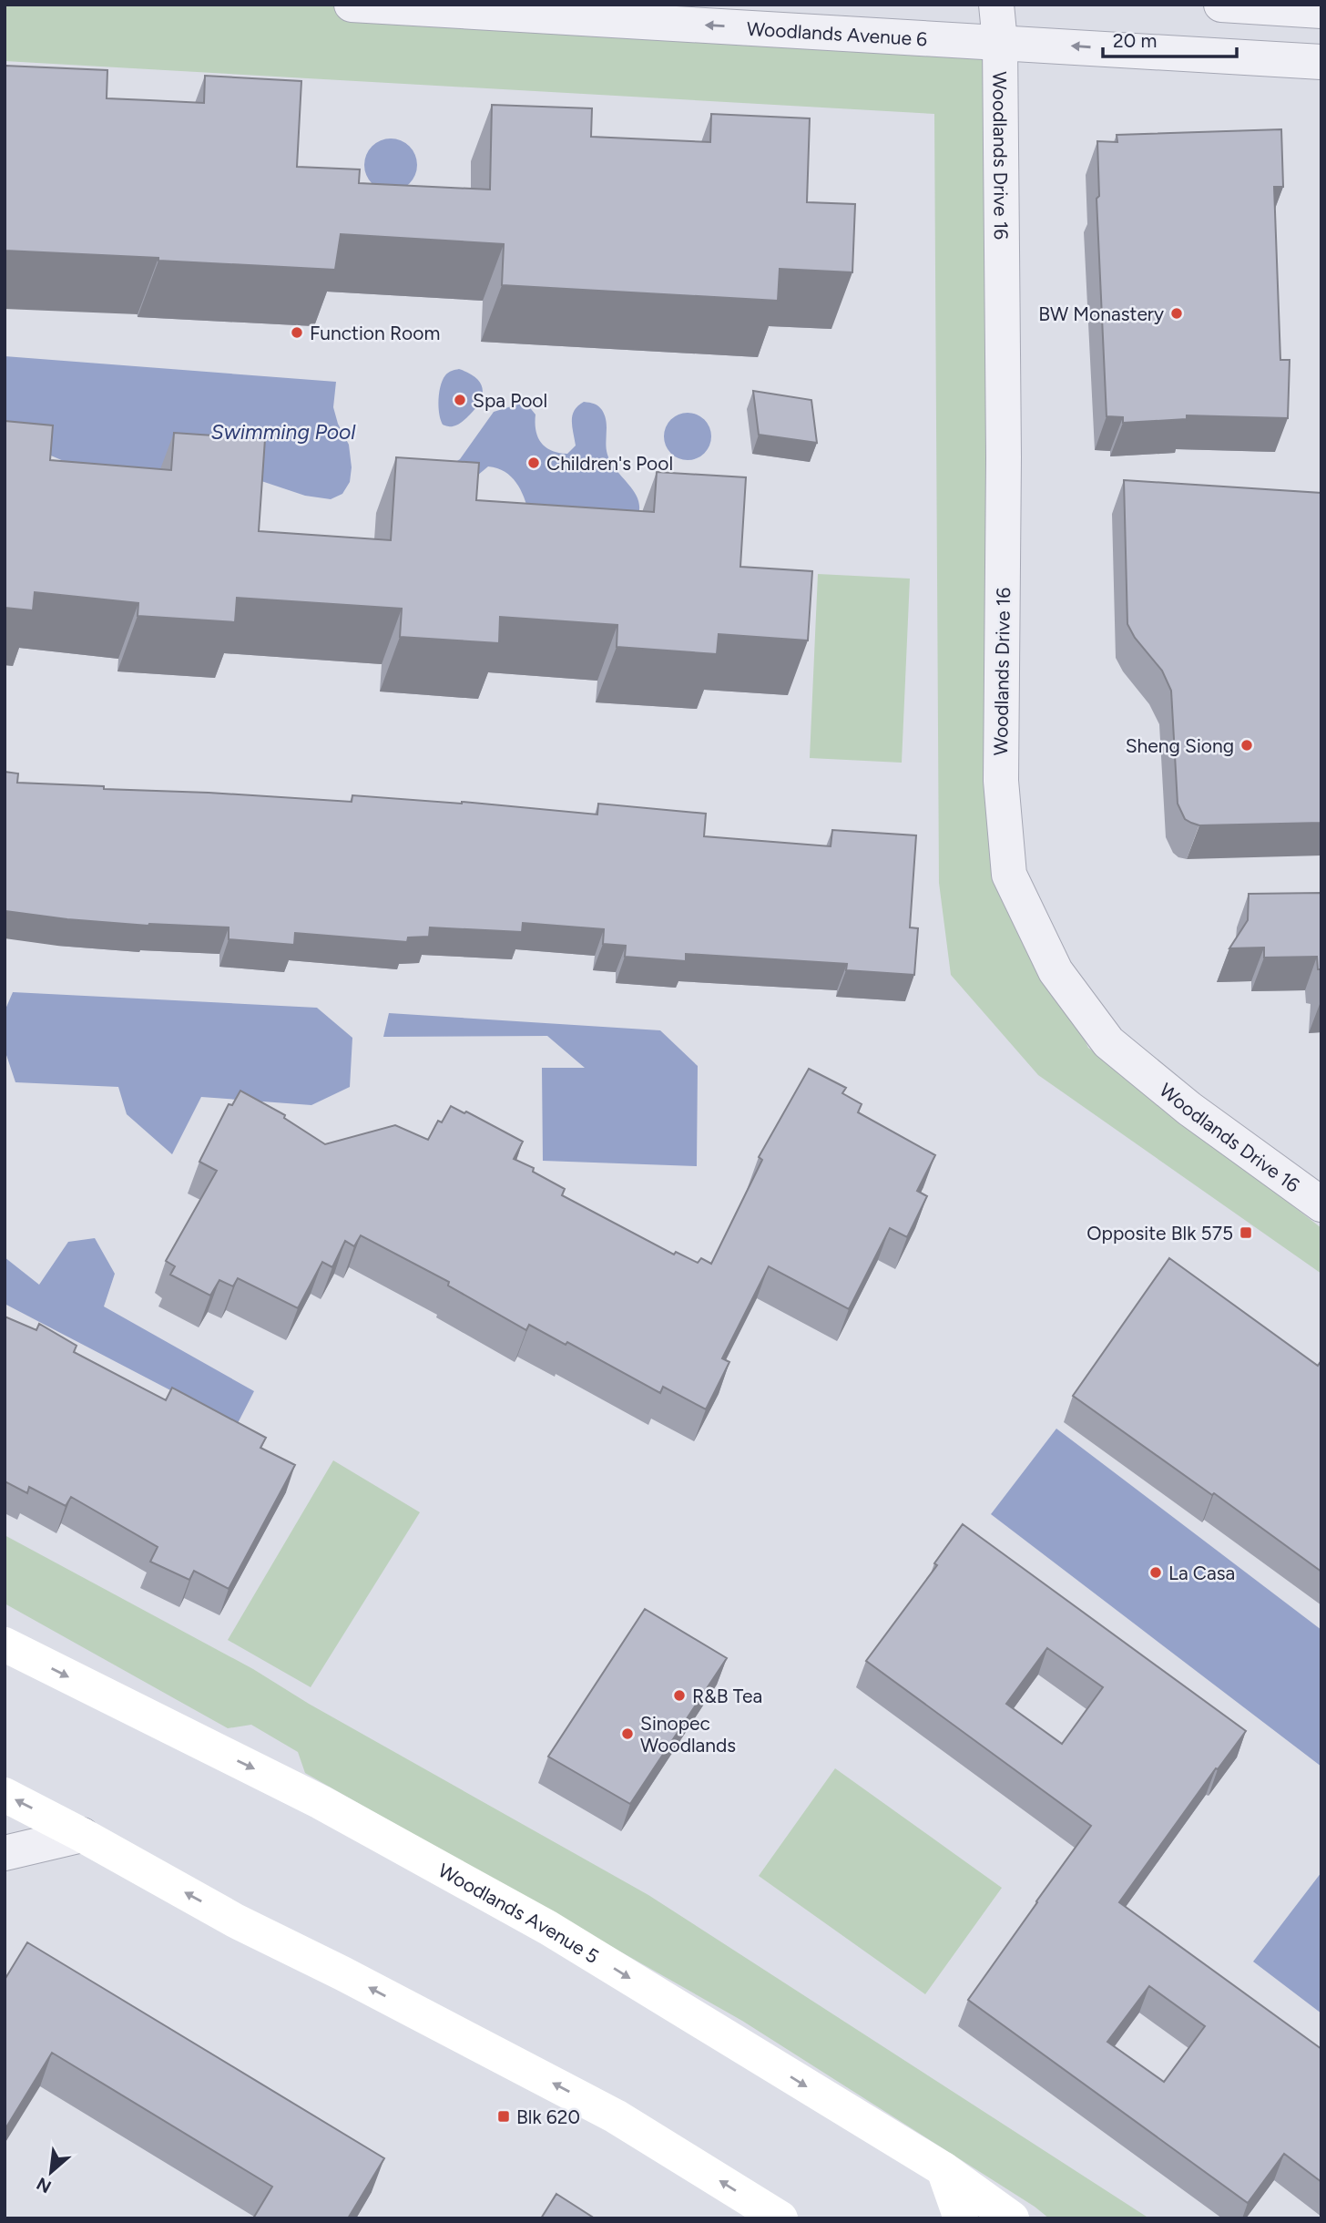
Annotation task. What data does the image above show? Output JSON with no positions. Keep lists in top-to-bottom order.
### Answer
{
  "streets": {
    "main road": ["Woodlands Avenue 5"],
    "street": ["Woodlands Avenue 6", "Woodlands Drive 16"]
  },
  "crossings": [
    ["Woodlands Avenue 6", "Woodlands Drive 16"]
  ],
  "one_way": ["Woodlands Avenue 6"],
  "water": ["Swimming Pool"],
  "places": {
    "other": [
      "BW Monastery",
      "Function Room",
      "Spa Pool",
      "Children's Pool",
      "Sheng Siong",
      "La Casa",
      "R&B Tea",
      "Sinopec Woodlands"
    ],
    "transit": ["Opposite Blk 575", "Blk 620"]
  },
  "scale_bar": "20 m",
  "north": "bottom left"
}
